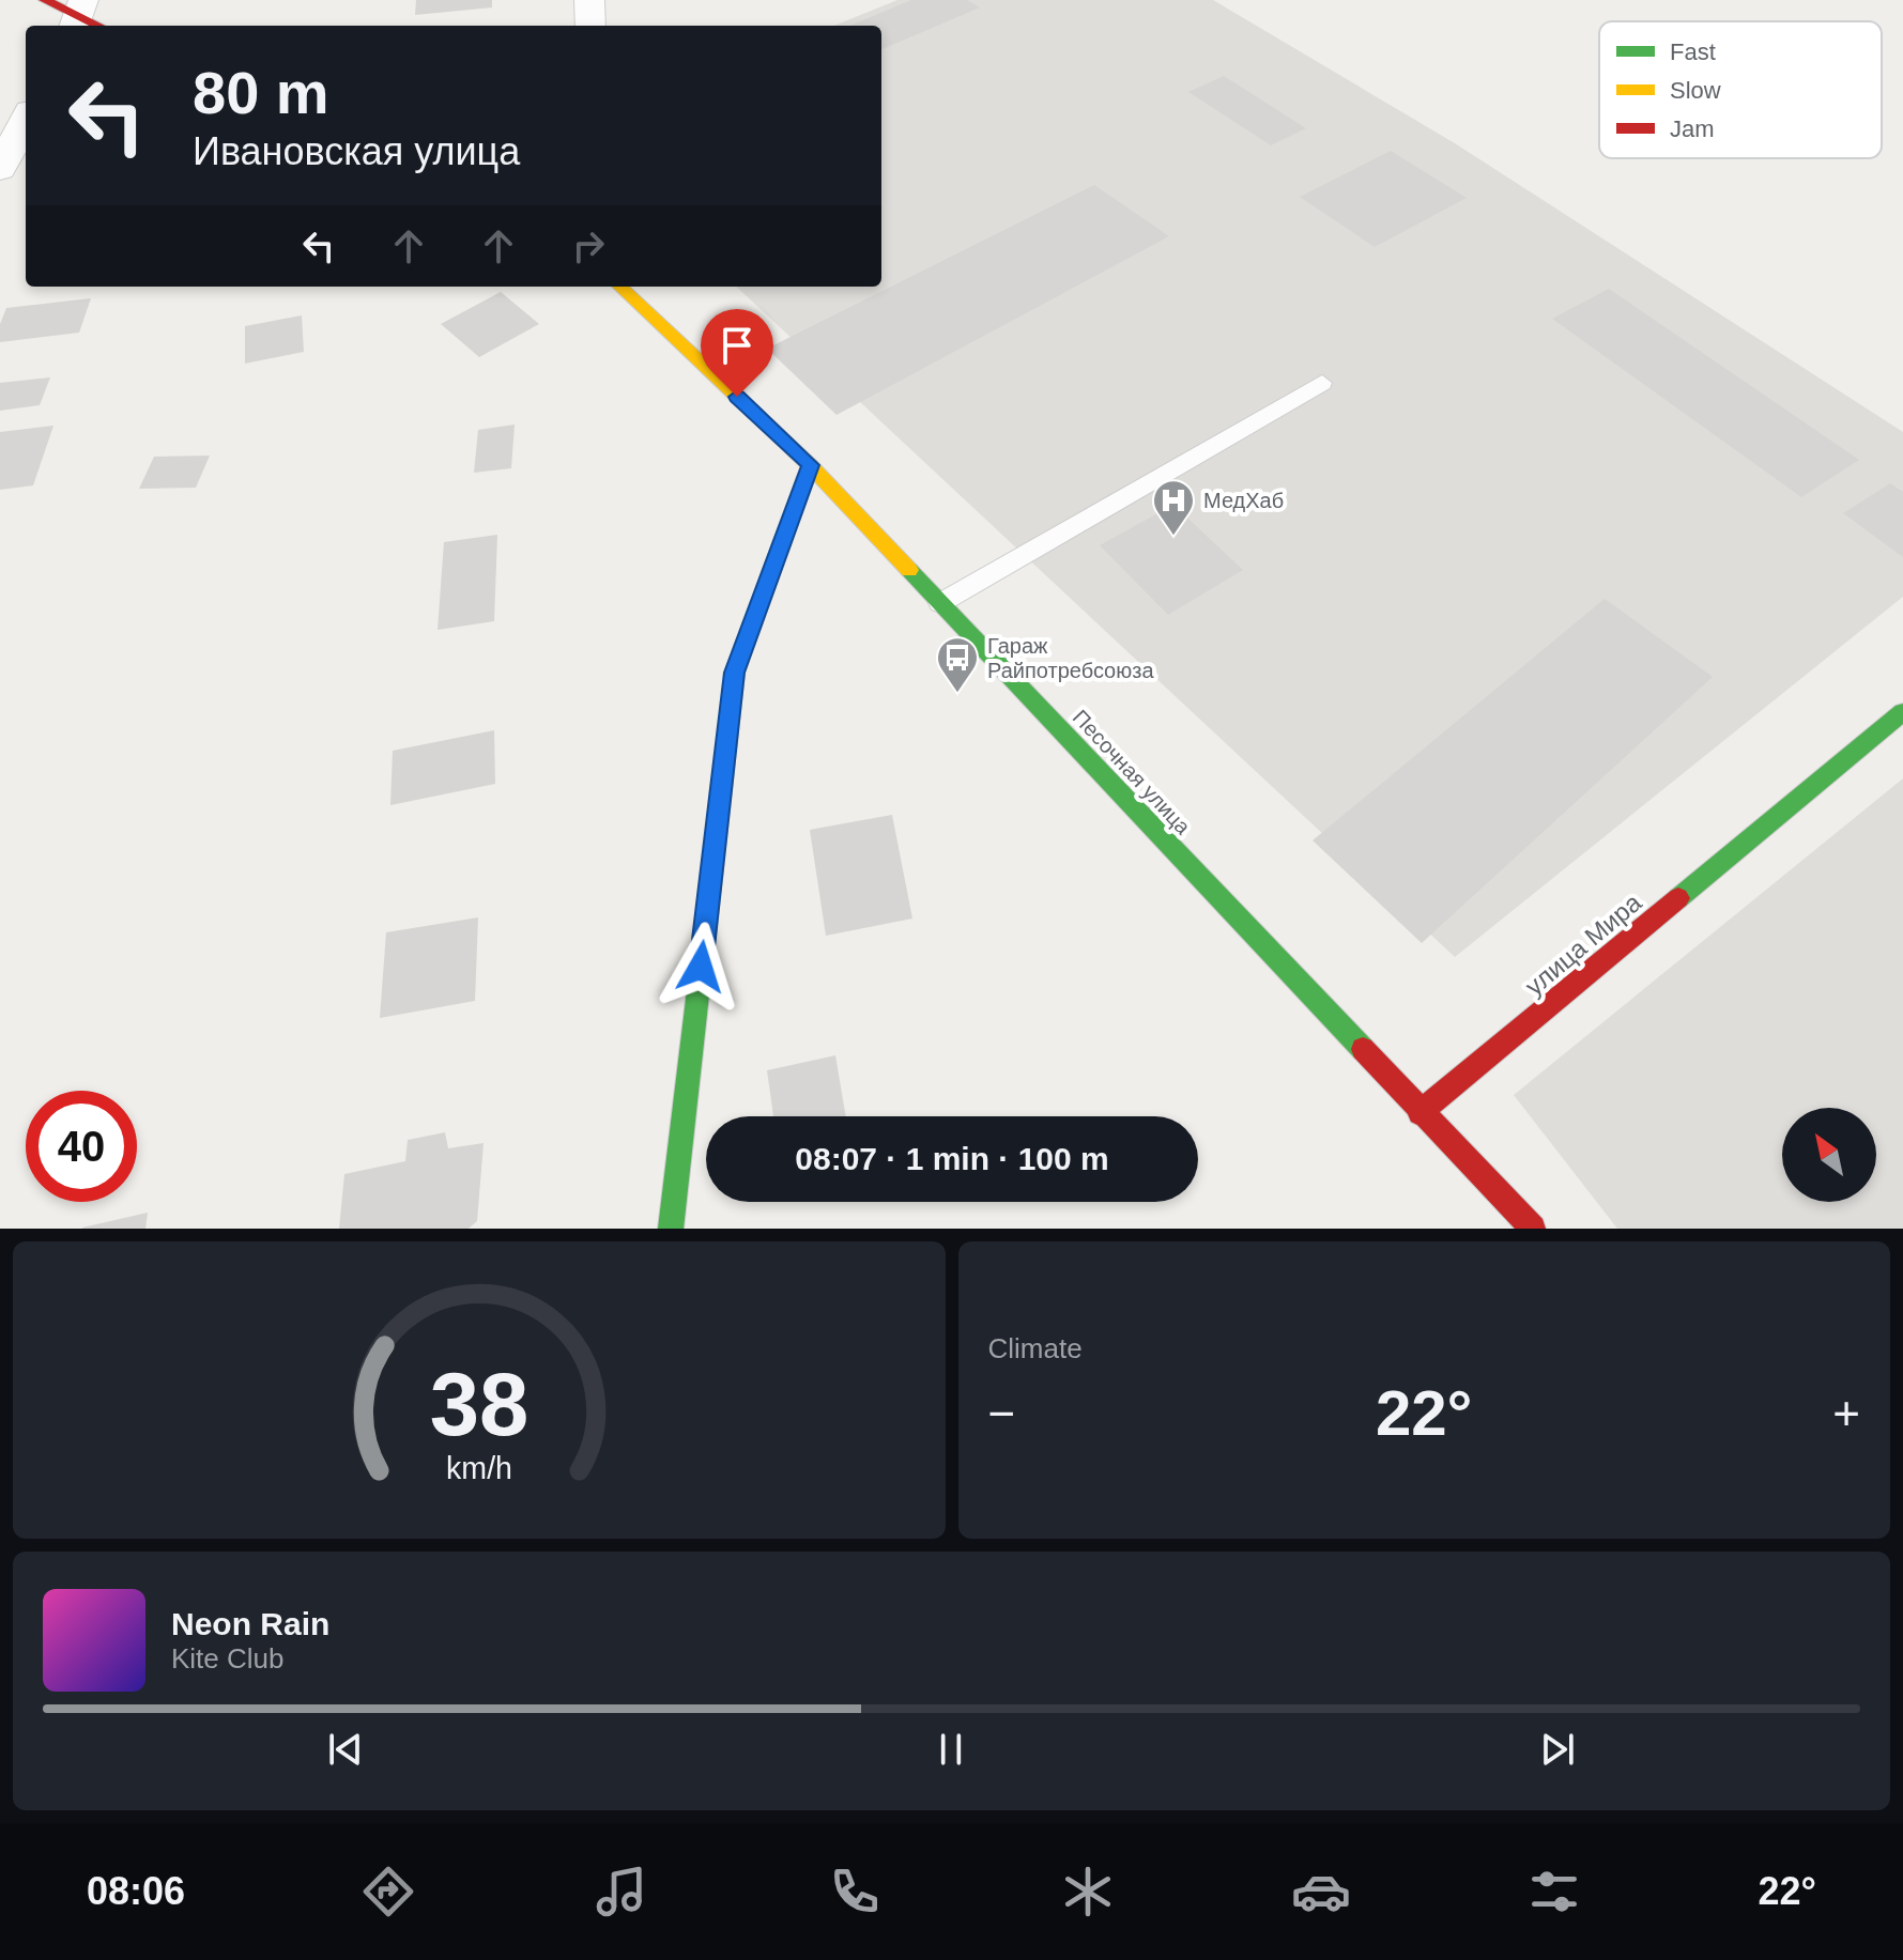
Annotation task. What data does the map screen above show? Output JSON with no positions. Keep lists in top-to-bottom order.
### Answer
{
  "streets": {
    "street": ["Песочная улица", "улица Мира"]
  },
  "crossings": [
    ["Песочная улица", "улица Мира"]
  ],
  "places": {
    "hospital": ["МедХаб"],
    "bus stop": ["Гараж Райпотребсоюза"]
  },
  "legend": ["Fast", "Slow", "Jam"],
  "north": "top left",
  "page": {
    "turn": ["80 m", "Ивановская улица"],
    "limit": "40",
    "trip": "08:07 · 1 min · 100 m",
    "tile": "Climate",
    "heat": ["−", "22°", "+"],
    "song": ["Neon Rain", "Kite Club"],
    "tabs": ["08:06", "22°"],
    "gauge": ["38", "km/h"]
  }
}
